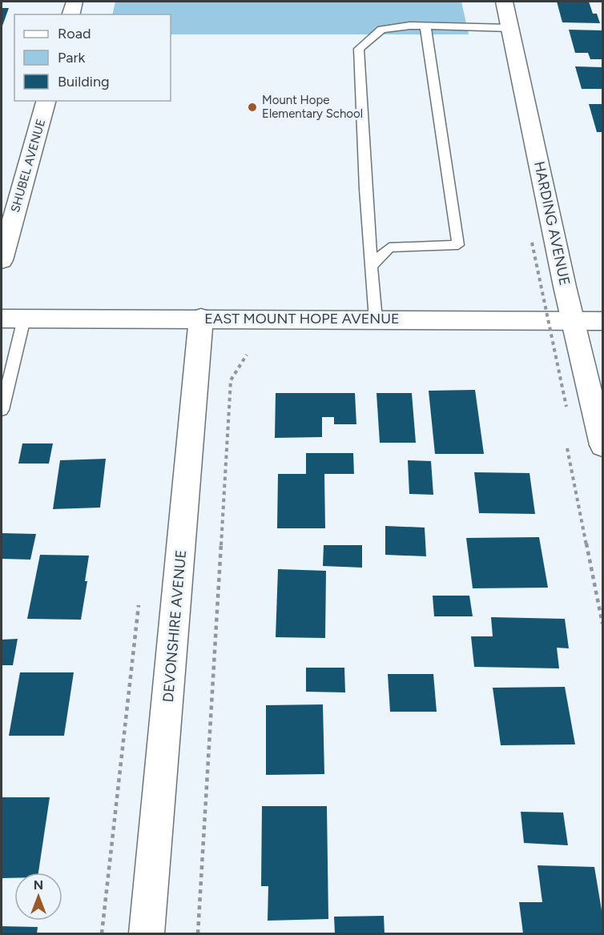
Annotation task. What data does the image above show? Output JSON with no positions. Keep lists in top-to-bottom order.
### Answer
{
  "streets": {
    "street": [
      "SHUBEL AVENUE",
      "HARDING AVENUE",
      "EAST MOUNT HOPE AVENUE",
      "DEVONSHIRE AVENUE"
    ]
  },
  "crossings": [
    ["HARDING AVENUE", "EAST MOUNT HOPE AVENUE"],
    ["EAST MOUNT HOPE AVENUE", "DEVONSHIRE AVENUE"]
  ],
  "places": ["Mount Hope Elementary School"],
  "legend": ["Road", "Park", "Building"],
  "north": "top"
}
